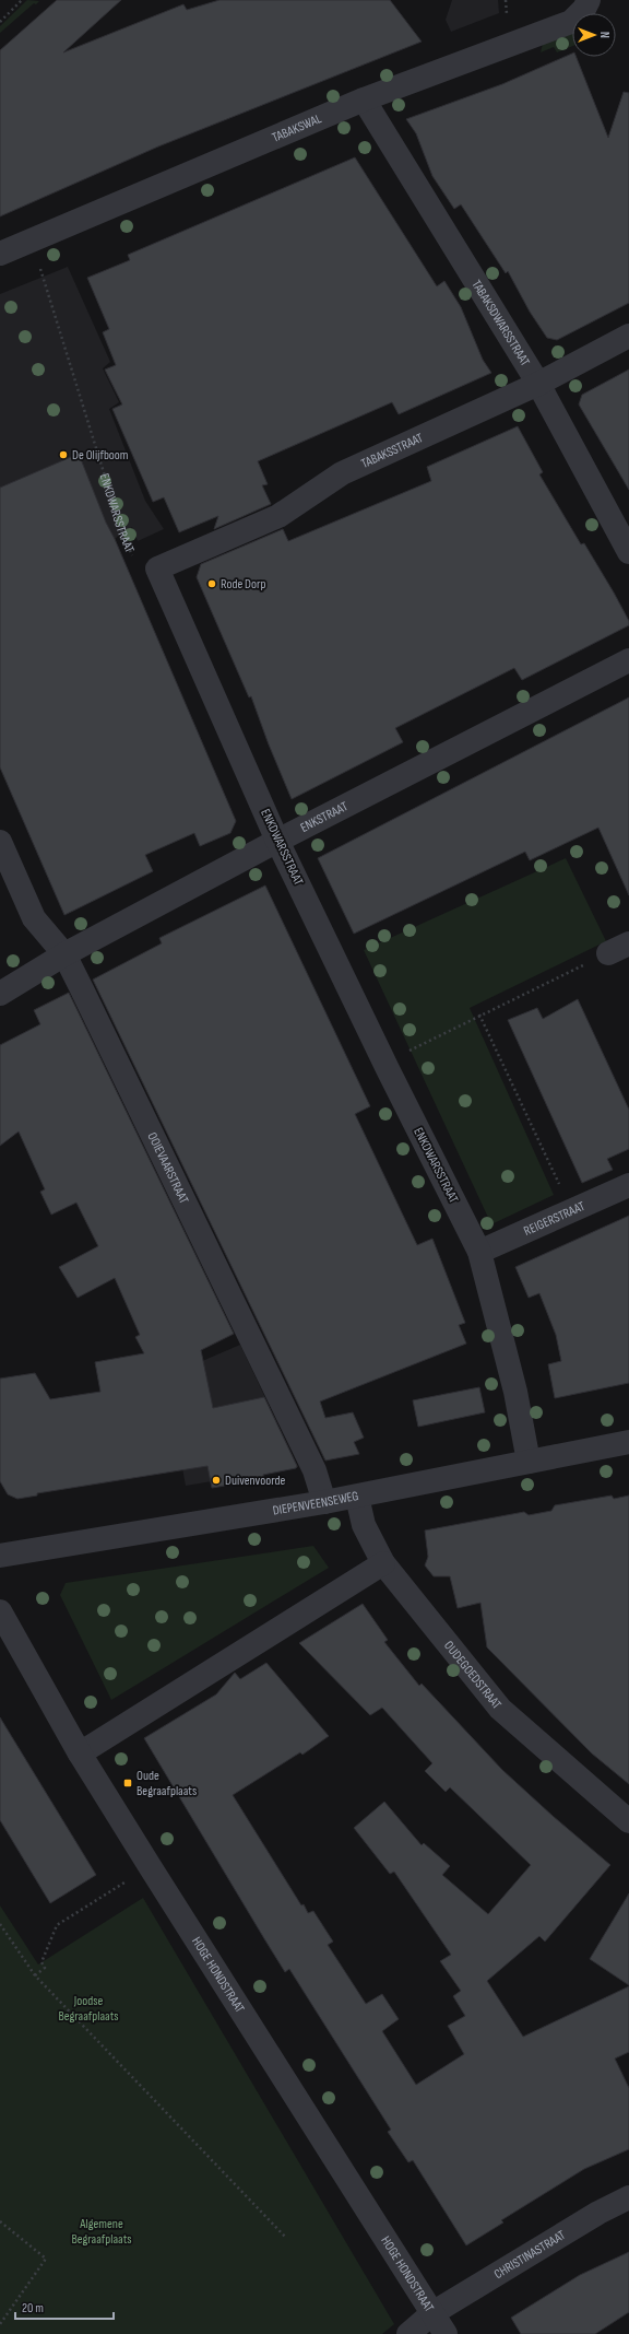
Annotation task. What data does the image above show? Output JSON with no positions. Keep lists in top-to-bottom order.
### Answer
{
  "streets": {
    "street": [
      "TABAKSWAL",
      "TABAKSDWARSSTRAAT",
      "TABAKSSTRAAT",
      "ENKDWARSSTRAAT",
      "ENKSTRAAT",
      "OOIEVAARSTRAAT",
      "REIGERSTRAAT",
      "DIEPENVEENSEWEG",
      "OUDEGOEDSTRAAT",
      "HOGE HONDSTRAAT",
      "CHRISTINASTRAAT"
    ]
  },
  "crossings": [
    ["TABAKSWAL", "TABAKSDWARSSTRAAT"],
    ["TABAKSWAL", "ENKDWARSSTRAAT"],
    ["TABAKSDWARSSTRAAT", "TABAKSSTRAAT"],
    ["TABAKSSTRAAT", "ENKDWARSSTRAAT"],
    ["ENKDWARSSTRAAT", "ENKSTRAAT"],
    ["ENKDWARSSTRAAT", "REIGERSTRAAT"],
    ["ENKDWARSSTRAAT", "DIEPENVEENSEWEG"],
    ["ENKSTRAAT", "OOIEVAARSTRAAT"],
    ["OOIEVAARSTRAAT", "DIEPENVEENSEWEG"],
    ["DIEPENVEENSEWEG", "OUDEGOEDSTRAAT"],
    ["HOGE HONDSTRAAT", "CHRISTINASTRAAT"]
  ],
  "parks": ["Joodse Begraafplaats", "Algemene Begraafplaats"],
  "places": {
    "other": ["De Olijfboom", "Rode Dorp", "Duivenvoorde"],
    "transit": ["Oude Begraafplaats"]
  },
  "scale_bar": "20 m",
  "north": "right"
}
